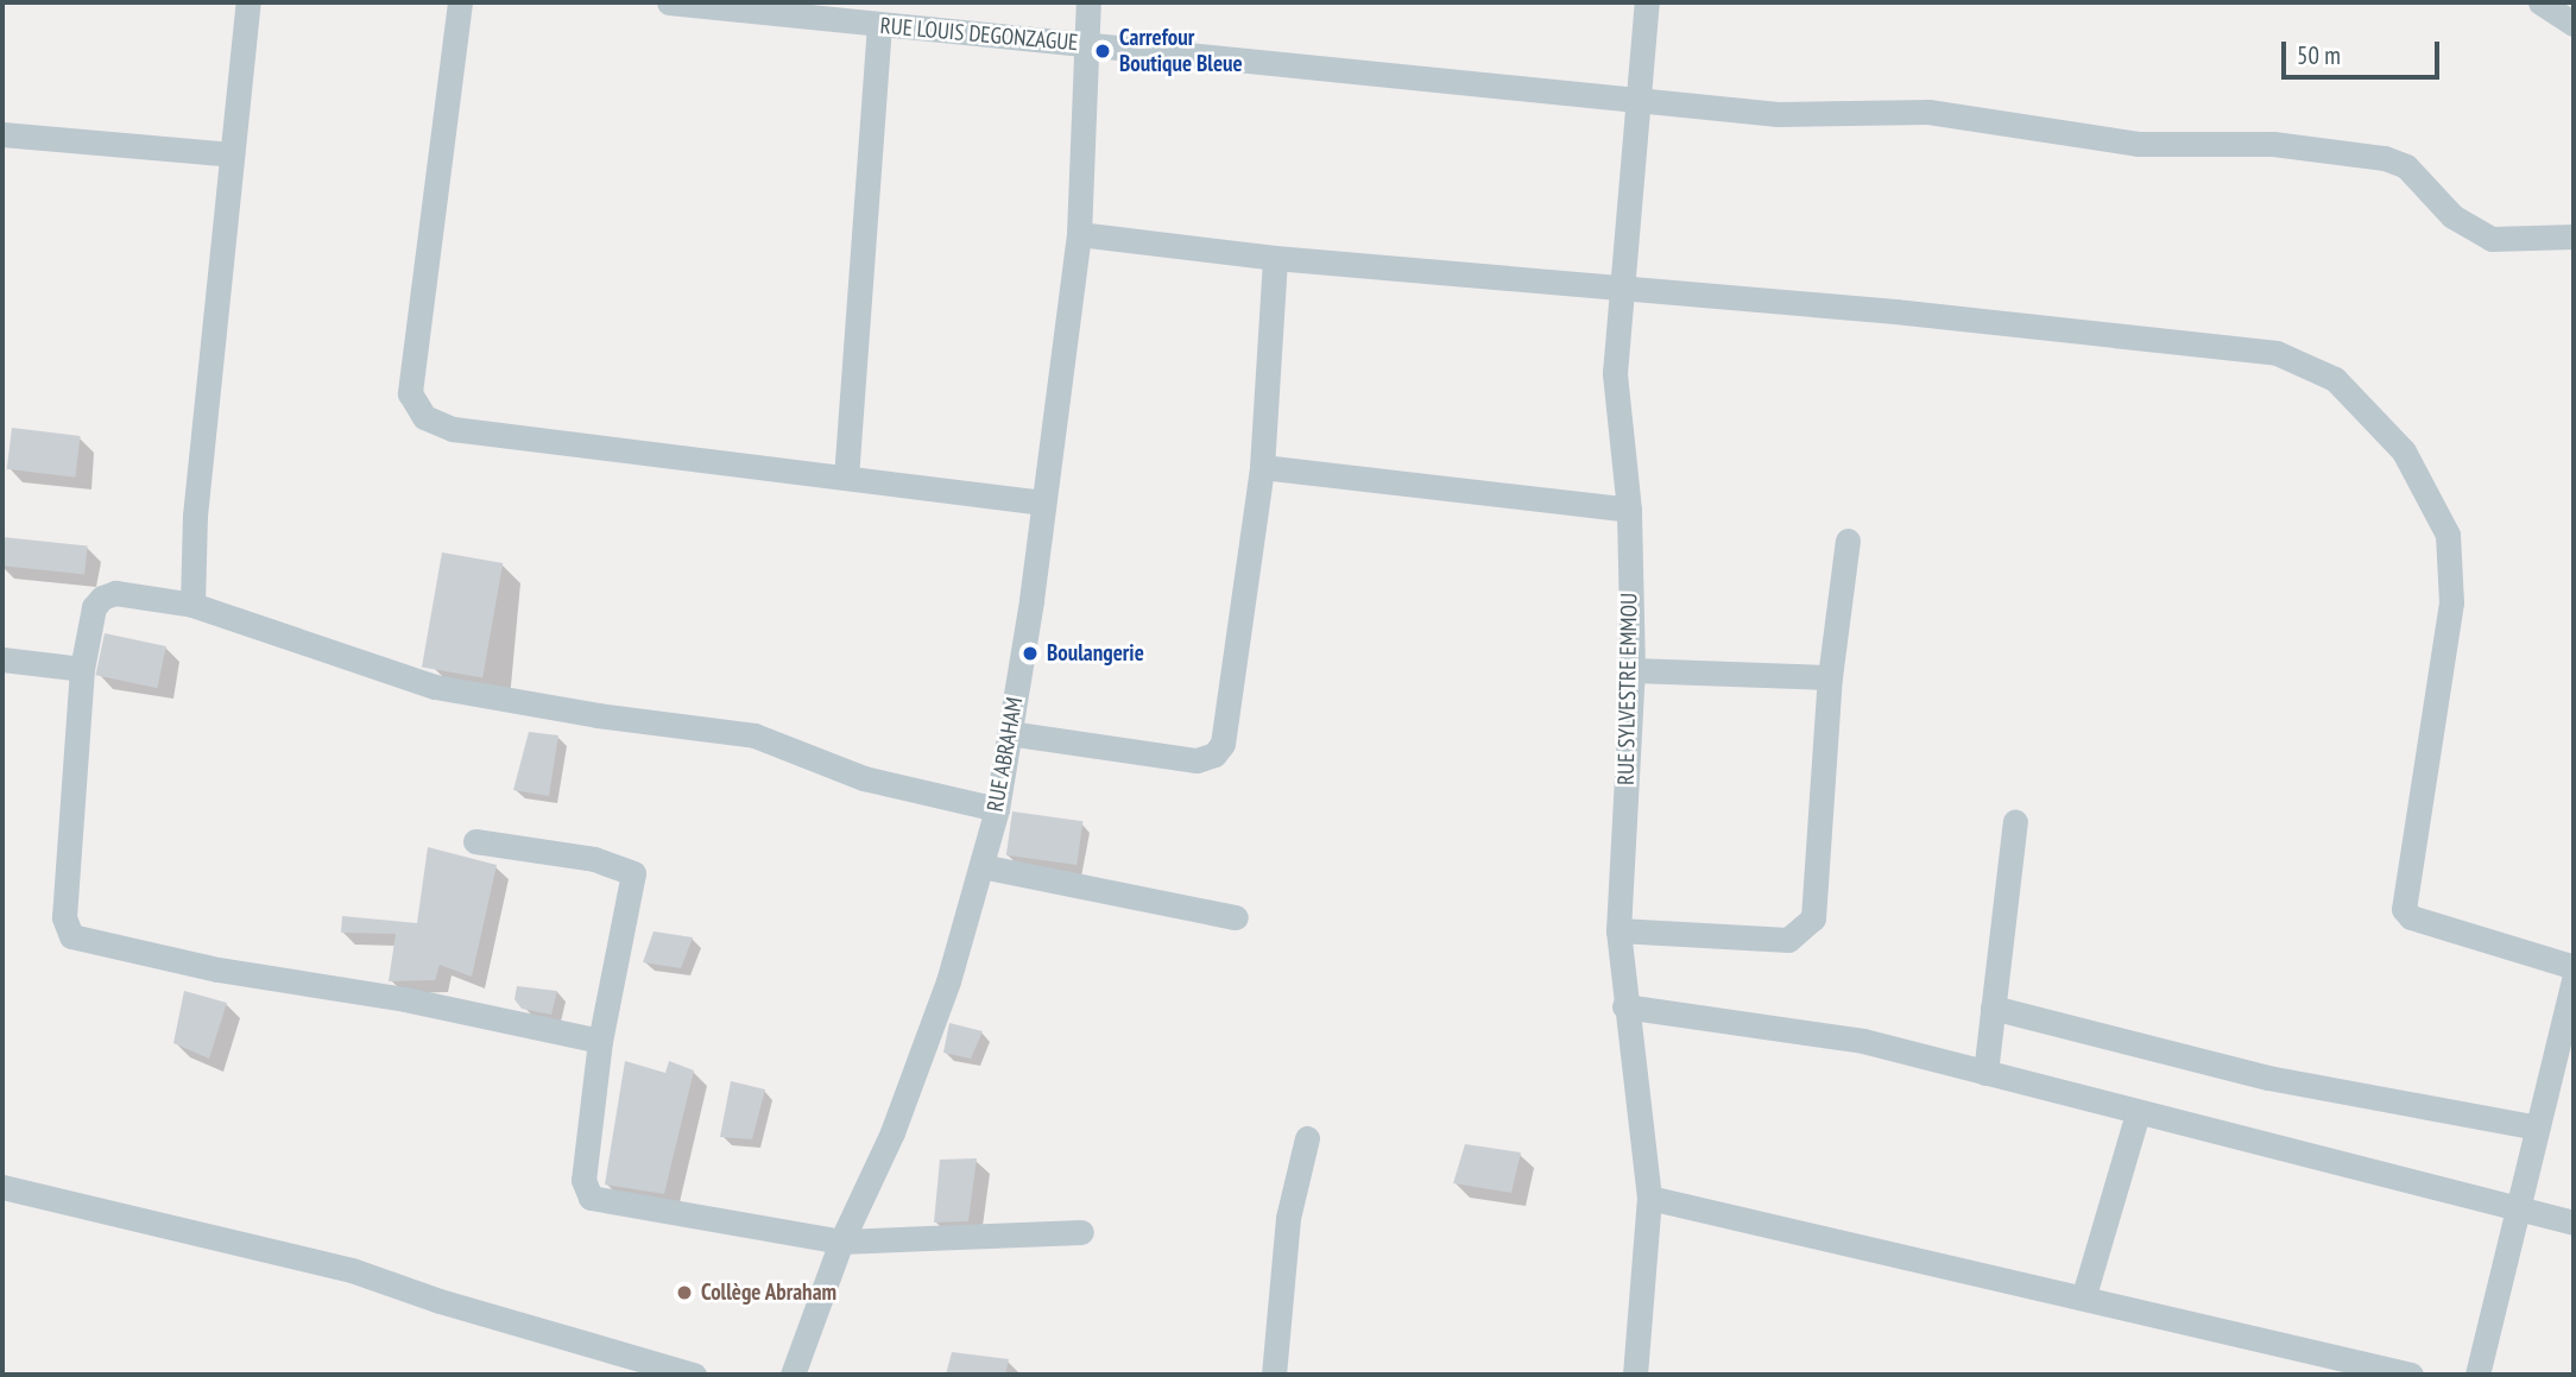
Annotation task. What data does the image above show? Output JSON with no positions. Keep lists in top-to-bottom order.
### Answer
{
  "streets": {
    "street": ["RUE LOUIS DEGONZAGUE", "RUE SYLVESTRE EMMOU", "RUE ABRAHAM"]
  },
  "crossings": [
    ["RUE LOUIS DEGONZAGUE", "RUE SYLVESTRE EMMOU"],
    ["RUE LOUIS DEGONZAGUE", "RUE ABRAHAM"]
  ],
  "places": ["Carrefour Boutique Bleue", "Boulangerie", "Collège Abraham"],
  "scale_bar": "50 m"
}
